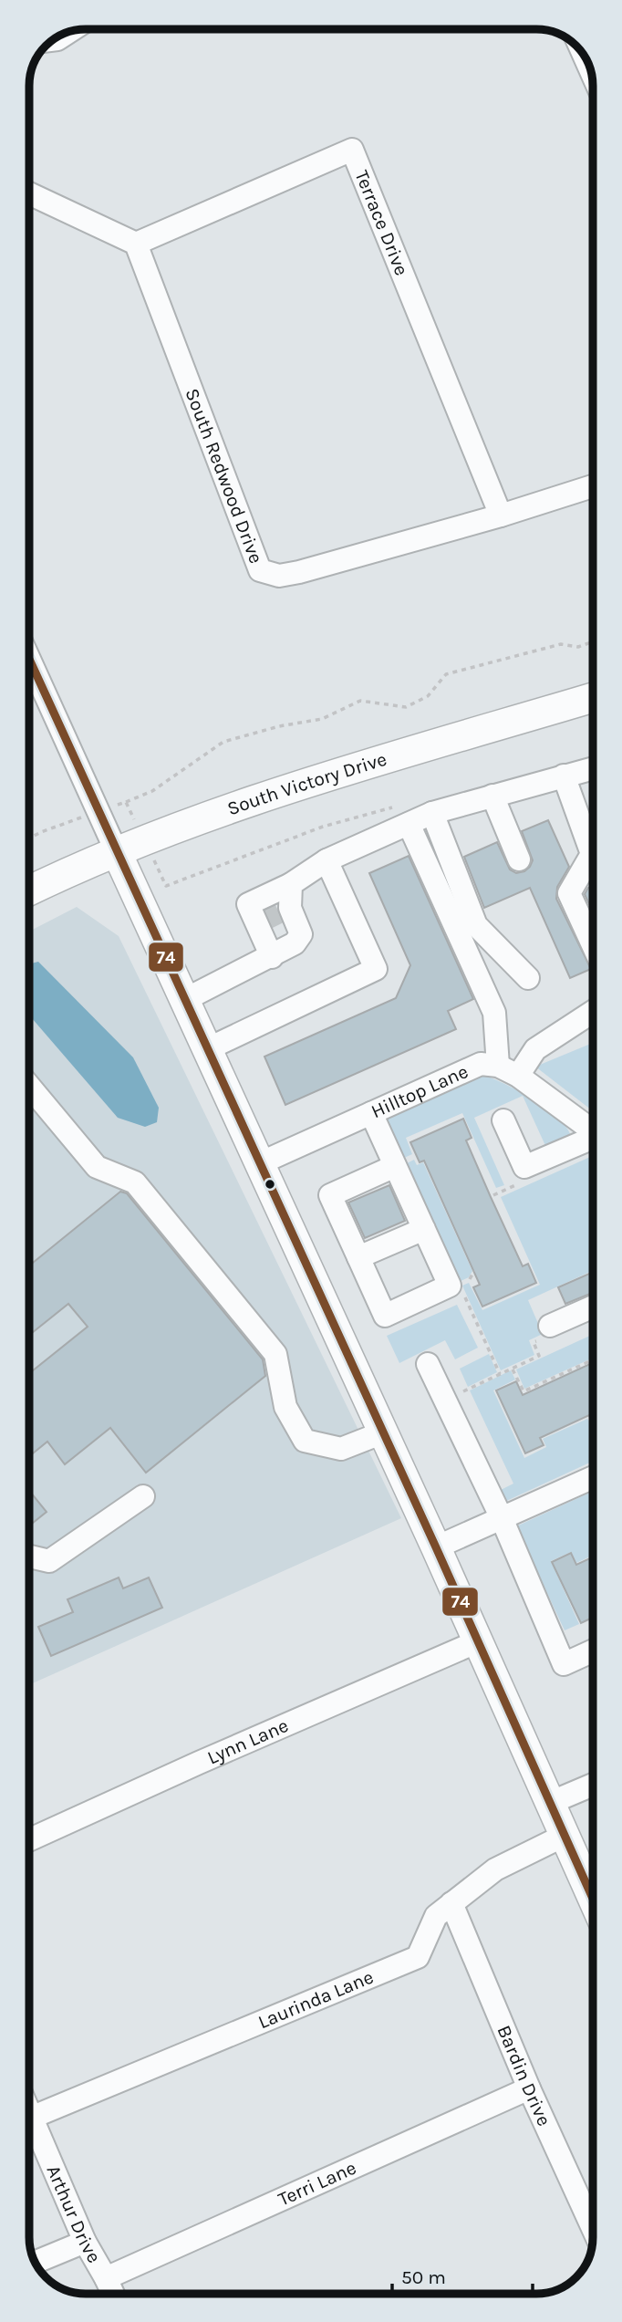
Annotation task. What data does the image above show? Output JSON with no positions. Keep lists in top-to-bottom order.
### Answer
{
  "streets": {
    "main road": ["South Victory Drive"],
    "street": [
      "Terrace Drive",
      "South Redwood Drive",
      "Hilltop Lane",
      "Lynn Lane",
      "Laurinda Lane",
      "Bardin Drive",
      "Terri Lane",
      "Arthur Drive"
    ]
  },
  "crossings": [
    ["Terrace Drive", "South Redwood Drive"],
    ["Laurinda Lane", "Bardin Drive"],
    ["Laurinda Lane", "Arthur Drive"],
    ["Bardin Drive", "Terri Lane"],
    ["Terri Lane", "Arthur Drive"]
  ],
  "lines": ["transit line 74"],
  "scale_bar": "50 m"
}
